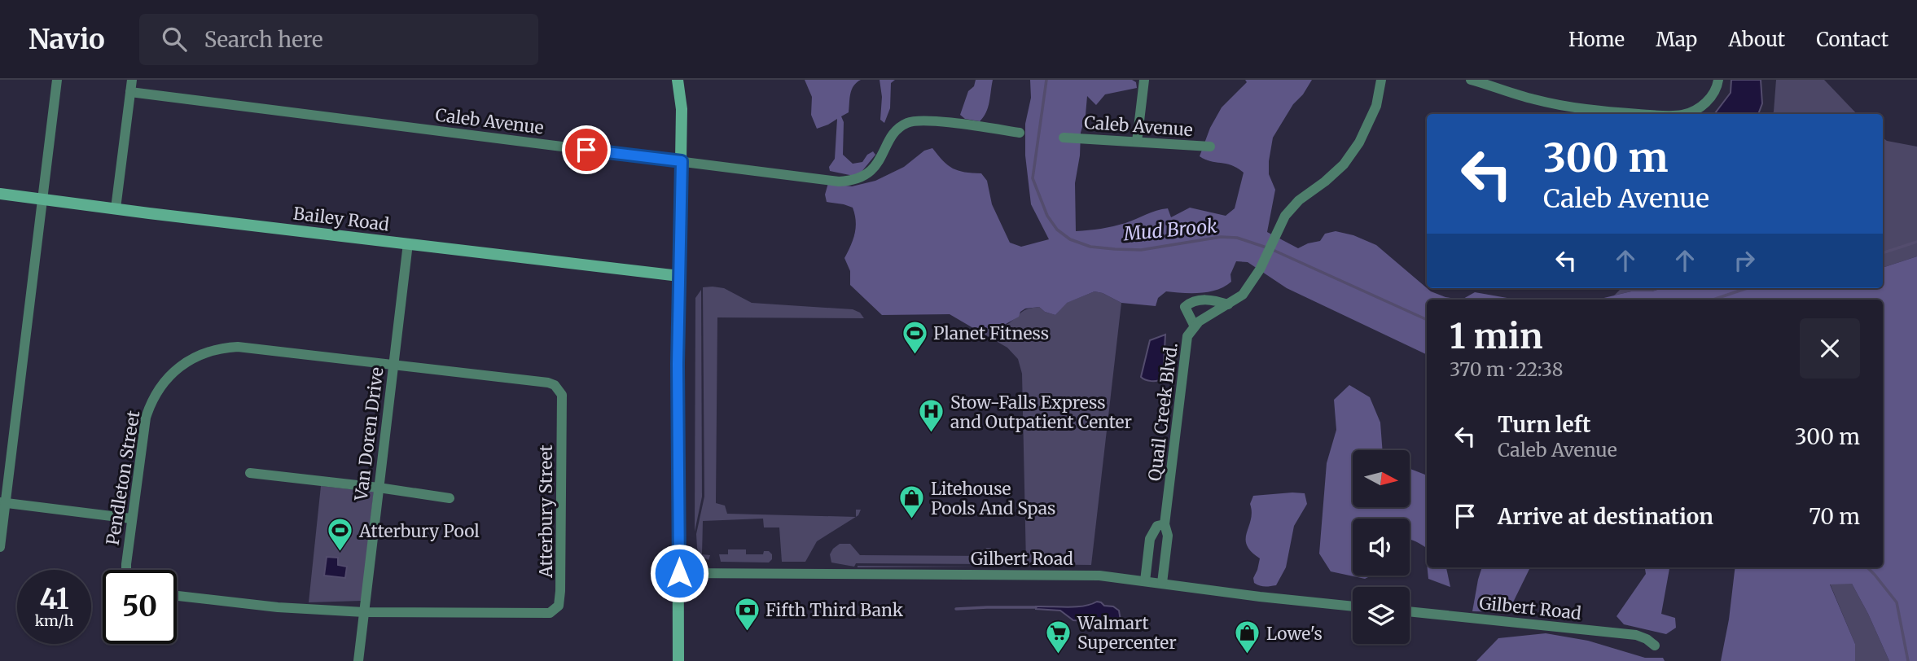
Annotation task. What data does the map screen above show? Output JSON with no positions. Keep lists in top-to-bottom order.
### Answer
{
  "streets": {
    "street": [
      "Caleb Avenue",
      "Bailey Road",
      "Quail Creek Blvd.",
      "Van Doren Drive",
      "Pendleton Street",
      "Atterbury Street",
      "Gilbert Road"
    ]
  },
  "crossings": [
    ["Bailey Road", "Van Doren Drive"],
    ["Quail Creek Blvd.", "Gilbert Road"],
    ["Van Doren Drive", "Pendleton Street"],
    ["Van Doren Drive", "Atterbury Street"],
    ["Pendleton Street", "Atterbury Street"]
  ],
  "water": ["Mud Brook"],
  "places": {
    "sports": ["Planet Fitness", "Atterbury Pool"],
    "hospital": ["Stow-Falls Express and Outpatient Center"],
    "shop": ["Litehouse Pools And Spas", "Lowe's"],
    "bank": ["Fifth Third Bank"],
    "supermarket": ["Walmart Supercenter"]
  },
  "north": "right",
  "page": {
    "header": "Navio",
    "search": "Search here",
    "nav": [
      "Home",
      "Map",
      "About",
      "Contact"
    ],
    "turn": ["300 m", "Caleb Avenue"],
    "heading": ["1 min", "370 m · 22:38"],
    "list": [
      {
        "name": "Turn left",
        "note": "Caleb Avenue",
        "value": "300 m"
      },
      {
        "name": "Arrive at destination",
        "value": "70 m"
      }
    ],
    "speed": "41 km/h",
    "limit": "50"
  }
}
